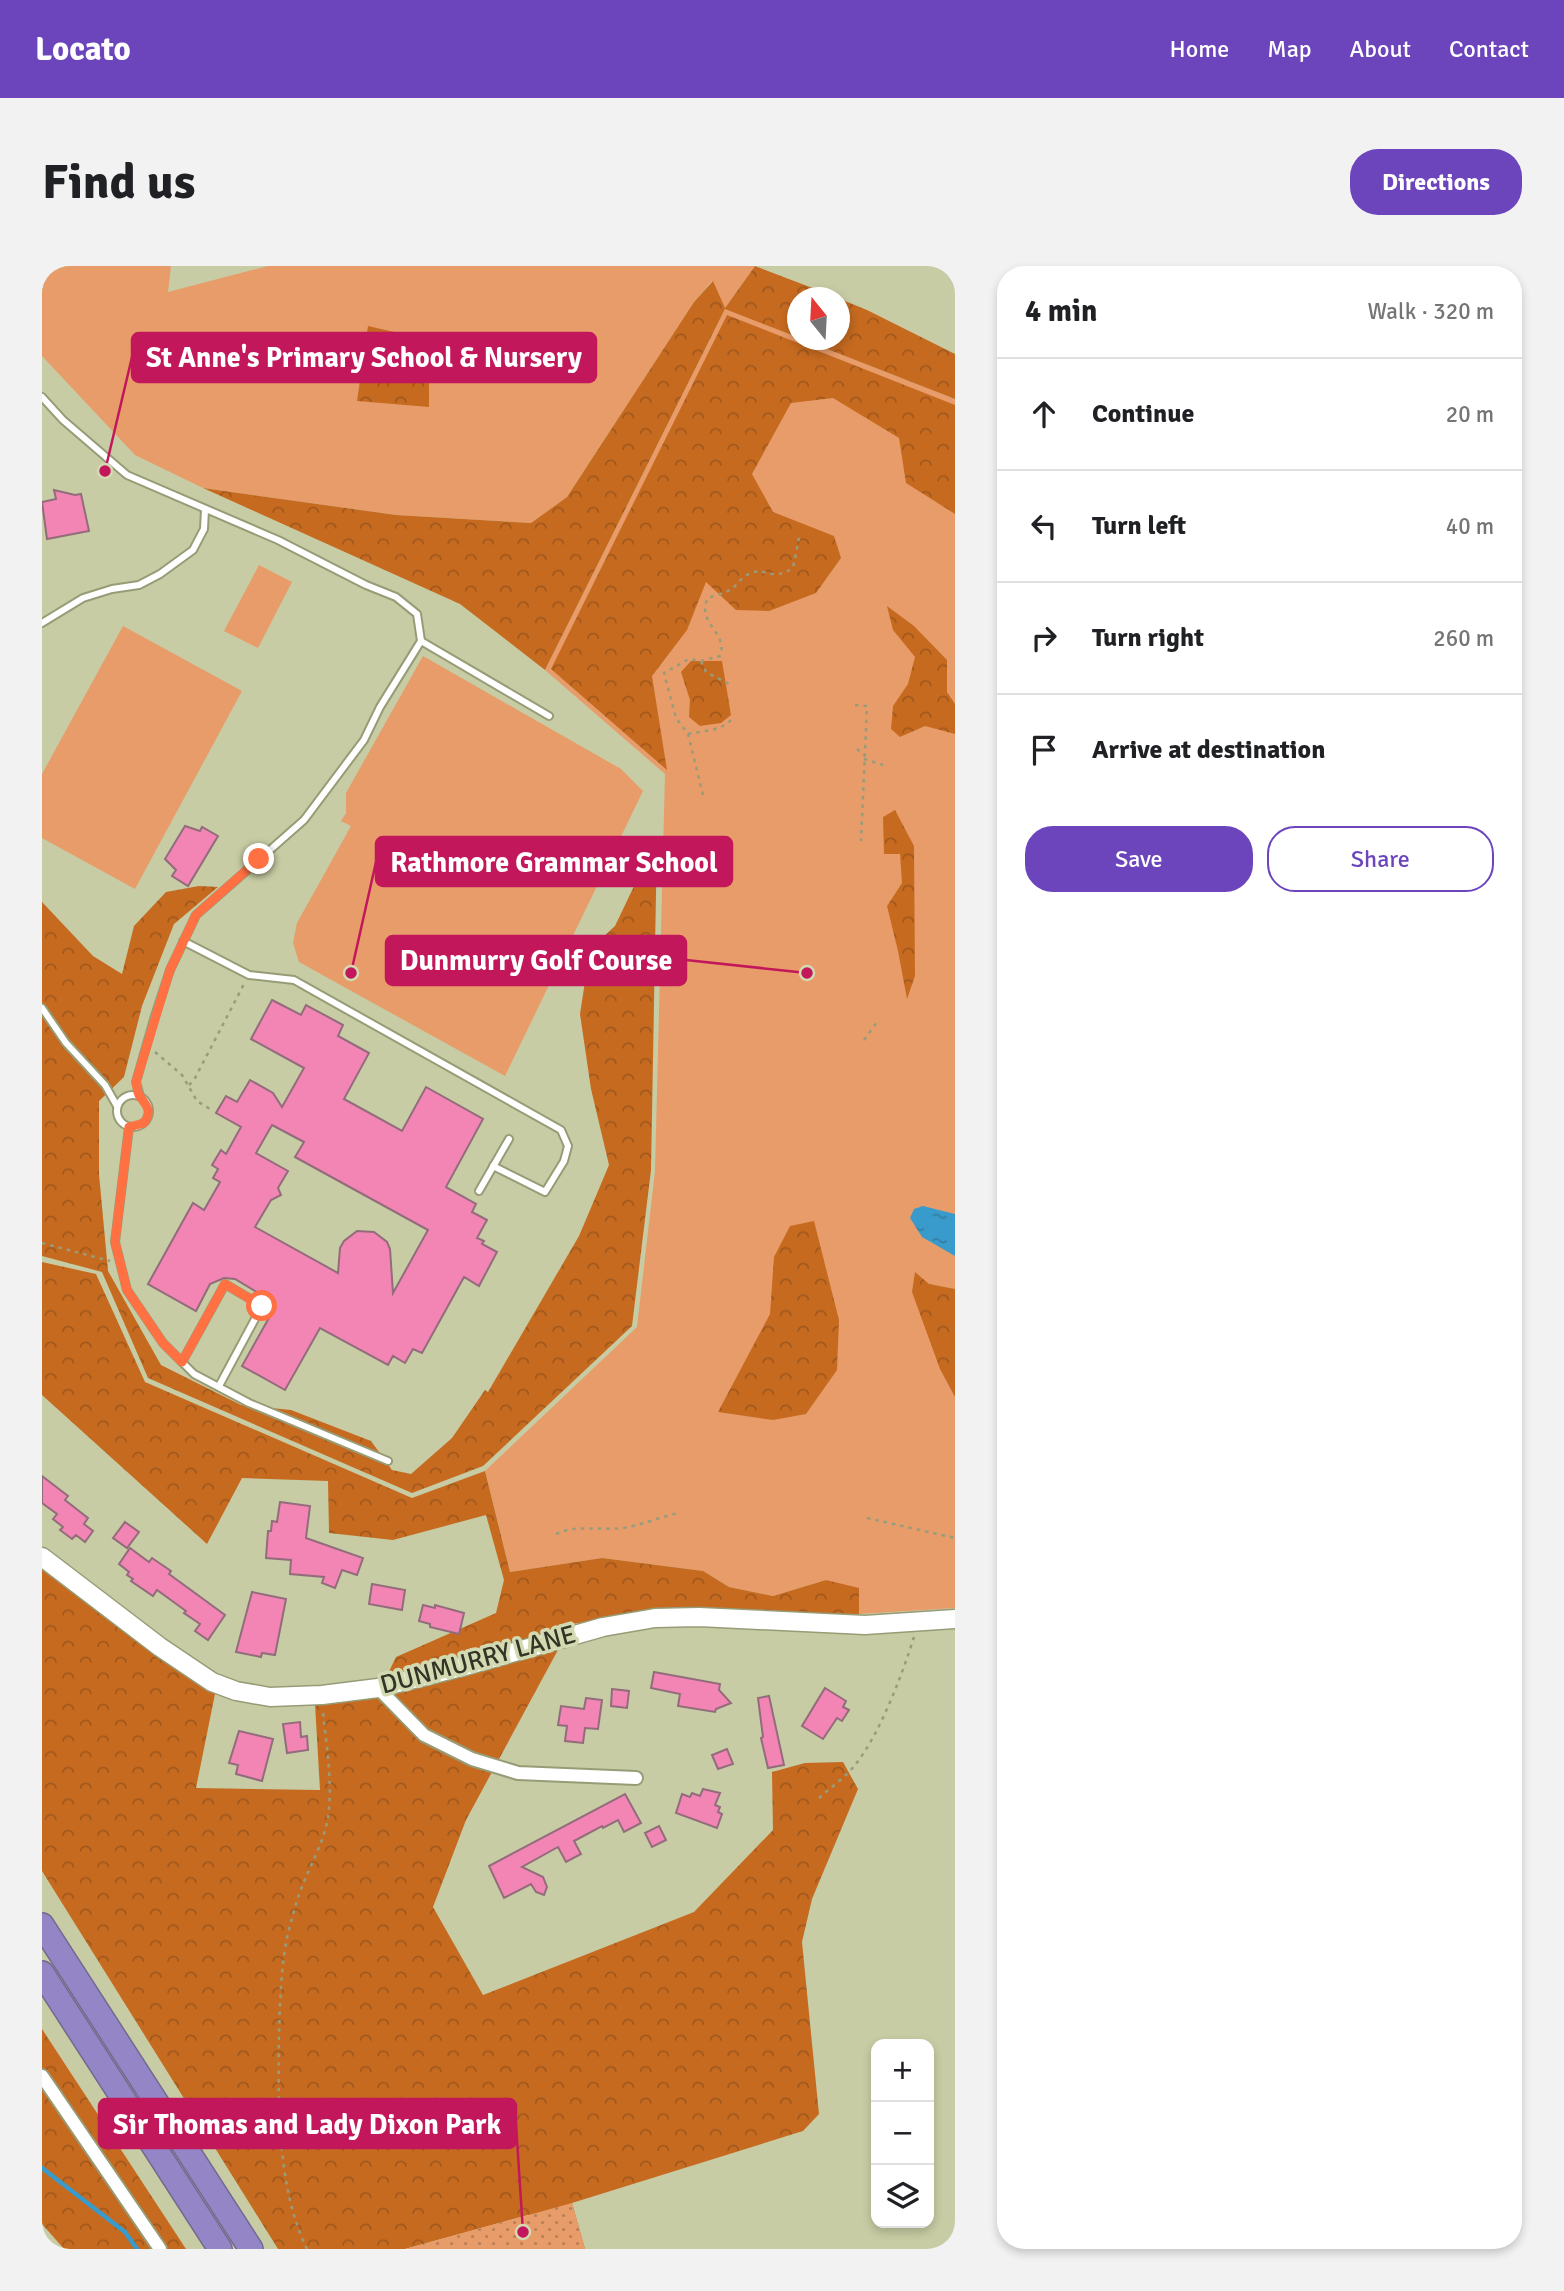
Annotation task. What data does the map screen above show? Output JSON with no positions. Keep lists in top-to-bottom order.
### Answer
{
  "streets": {
    "street": ["DUNMURRY LANE"]
  },
  "places": [
    "St Anne's Primary School & Nursery",
    "Rathmore Grammar School",
    "Dunmurry Golf Course",
    "Sir Thomas and Lady Dixon Park"
  ],
  "north": "top",
  "page": {
    "header": "Locato",
    "nav": [
      "Home",
      "Map",
      "About",
      "Contact"
    ],
    "buttons": [
      "Directions",
      ["Save", "Share"]
    ],
    "title": "Find us",
    "heading": ["4 min", "Walk · 320 m"],
    "list": [
      ["Continue", "20 m"],
      ["Turn left", "40 m"],
      ["Turn right", "260 m"],
      "Arrive at destination"
    ],
    "map_buttons": ["+", "−"]
  }
}
